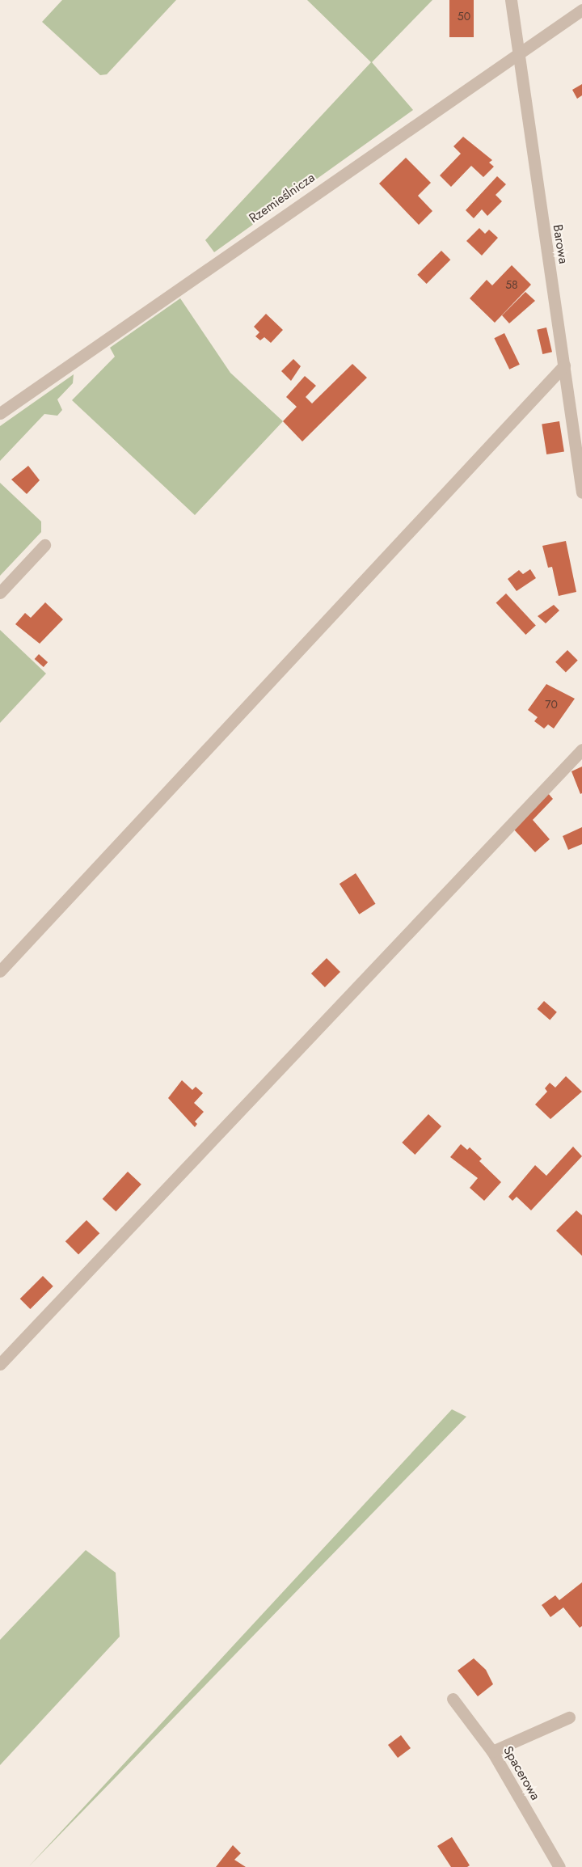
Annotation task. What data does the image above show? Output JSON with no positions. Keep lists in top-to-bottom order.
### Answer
{
  "streets": {
    "street": ["Rzemieślnicza", "Barowa", "Spacerowa"]
  },
  "crossings": [
    ["Rzemieślnicza", "Barowa"]
  ],
  "house_numbers": ["50", "58", "70"]
}
